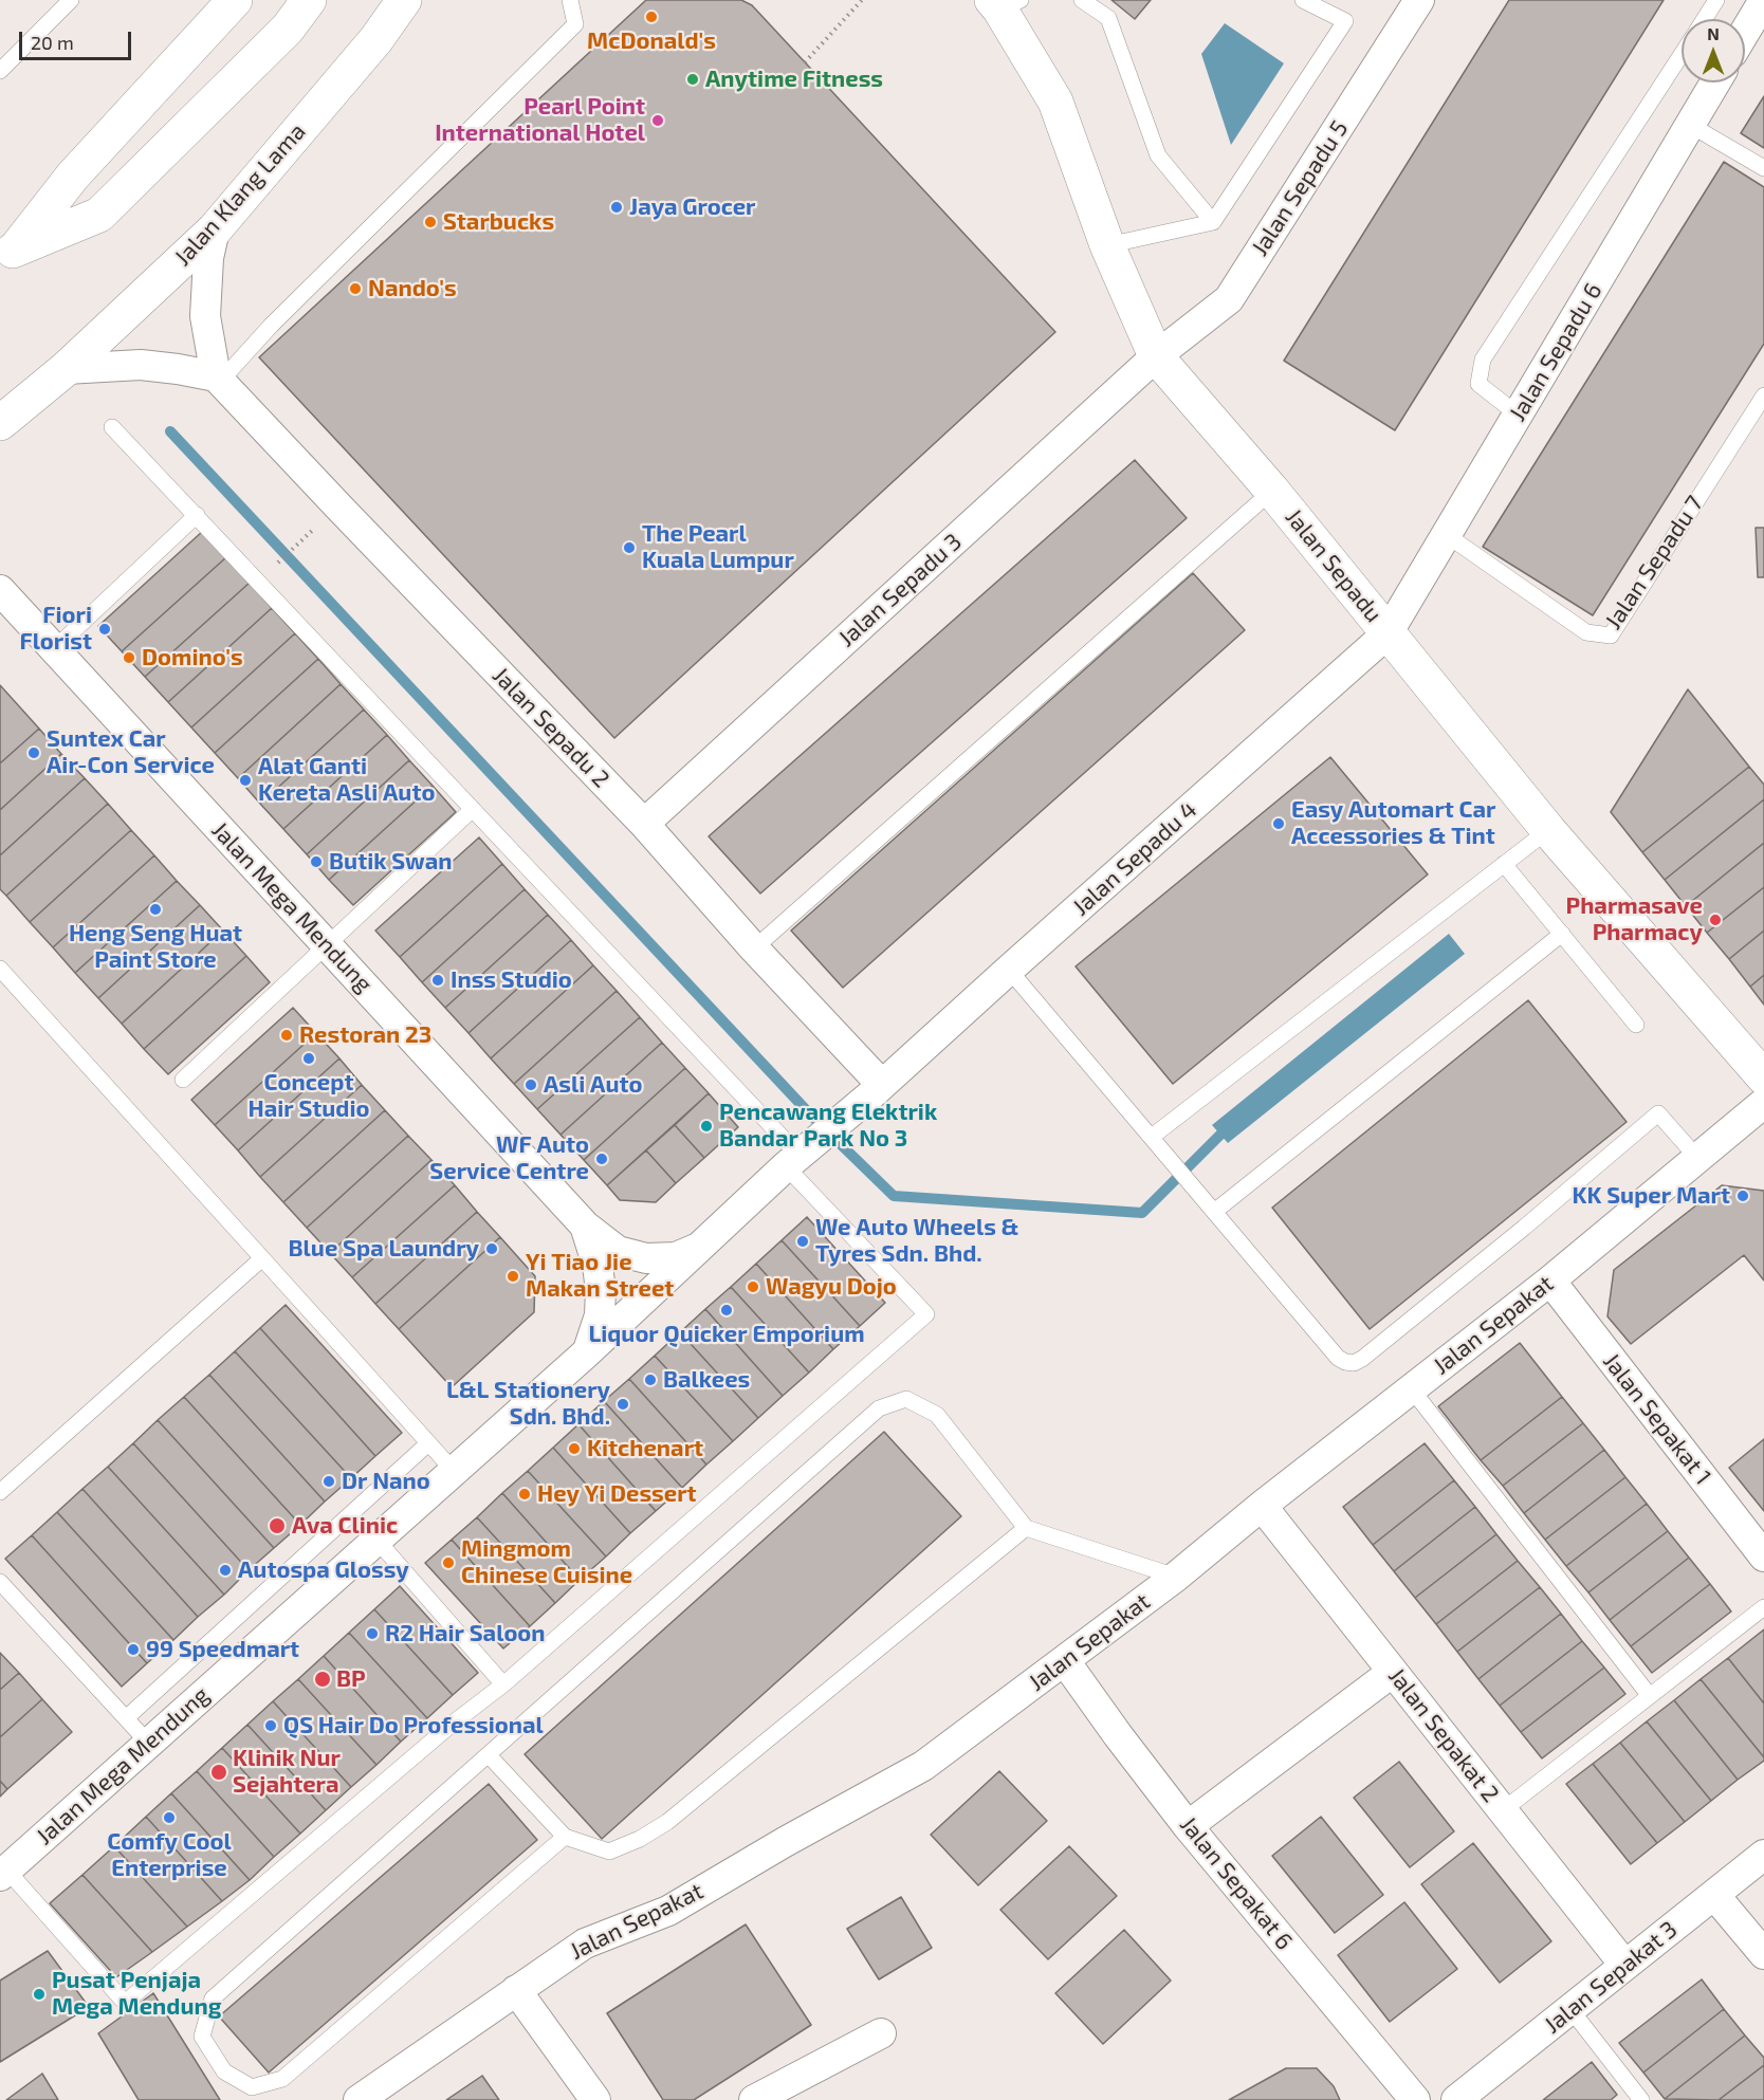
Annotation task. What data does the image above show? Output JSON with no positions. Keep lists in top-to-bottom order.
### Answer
{
  "streets": {
    "street": [
      "Jalan Sepadu 5",
      "Jalan Klang Lama",
      "Jalan Sepadu 6",
      "Jalan Sepadu",
      "Jalan Sepadu 3",
      "Jalan Sepadu 2",
      "Jalan Sepadu 4",
      "Jalan Mega Mendung",
      "Jalan Sepakat",
      "Jalan Sepakat 1",
      "Jalan Sepakat 2",
      "Jalan Sepakat 6",
      "Jalan Sepakat 3"
    ],
    "lane": ["Jalan Sepadu 7"]
  },
  "crossings": [
    ["Jalan Sepadu 5", "Jalan Sepadu"],
    ["Jalan Sepadu 5", "Jalan Sepadu 3"],
    ["Jalan Sepadu 6", "Jalan Sepadu 7"],
    ["Jalan Sepadu 6", "Jalan Sepadu"],
    ["Jalan Sepadu 6", "Jalan Sepadu 4"],
    ["Jalan Sepadu", "Jalan Sepadu 3"],
    ["Jalan Sepadu", "Jalan Sepadu 4"],
    ["Jalan Sepadu 3", "Jalan Sepadu 2"],
    ["Jalan Sepadu 2", "Jalan Sepadu 4"],
    ["Jalan Sepadu 2", "Jalan Mega Mendung"],
    ["Jalan Sepadu 4", "Jalan Mega Mendung"],
    ["Jalan Sepakat", "Jalan Sepakat 1"],
    ["Jalan Sepakat", "Jalan Sepakat 2"],
    ["Jalan Sepakat", "Jalan Sepakat 6"],
    ["Jalan Sepakat 2", "Jalan Sepakat 3"]
  ],
  "places": [
    "McDonald's",
    "Anytime Fitness",
    "Pearl Point International Hotel",
    "Jaya Grocer",
    "Starbucks",
    "Nando's",
    "The Pearl Kuala Lumpur",
    "Fiori Florist",
    "Domino's",
    "Suntex Car Air-Con Service",
    "Alat Ganti Kereta Asli Auto",
    "Easy Automart Car Accessories & Tint",
    "Butik Swan",
    "Heng Seng Huat Paint Store",
    "Pharmasave Pharmacy",
    "Inss Studio",
    "Restoran 23",
    "Concept Hair Studio",
    "Asli Auto",
    "Pencawang Elektrik Bandar Park No 3",
    "WF Auto Service Centre",
    "KK Super Mart",
    "We Auto Wheels & Tyres Sdn. Bhd.",
    "Blue Spa Laundry",
    "Yi Tiao Jie Makan Street",
    "Wagyu Dojo",
    "Liquor Quicker Emporium",
    "Balkees",
    "L&L Stationery Sdn. Bhd.",
    "Kitchenart",
    "Dr Nano",
    "Hey Yi Dessert",
    "Ava Clinic",
    "Mingmom Chinese Cuisine",
    "Autospa Glossy",
    "R2 Hair Saloon",
    "99 Speedmart",
    "BP",
    "QS Hair Do Professional",
    "Klinik Nur Sejahtera",
    "Comfy Cool Enterprise",
    "Pusat Penjaja Mega Mendung"
  ],
  "scale_bar": "20 m",
  "north": "top"
}
